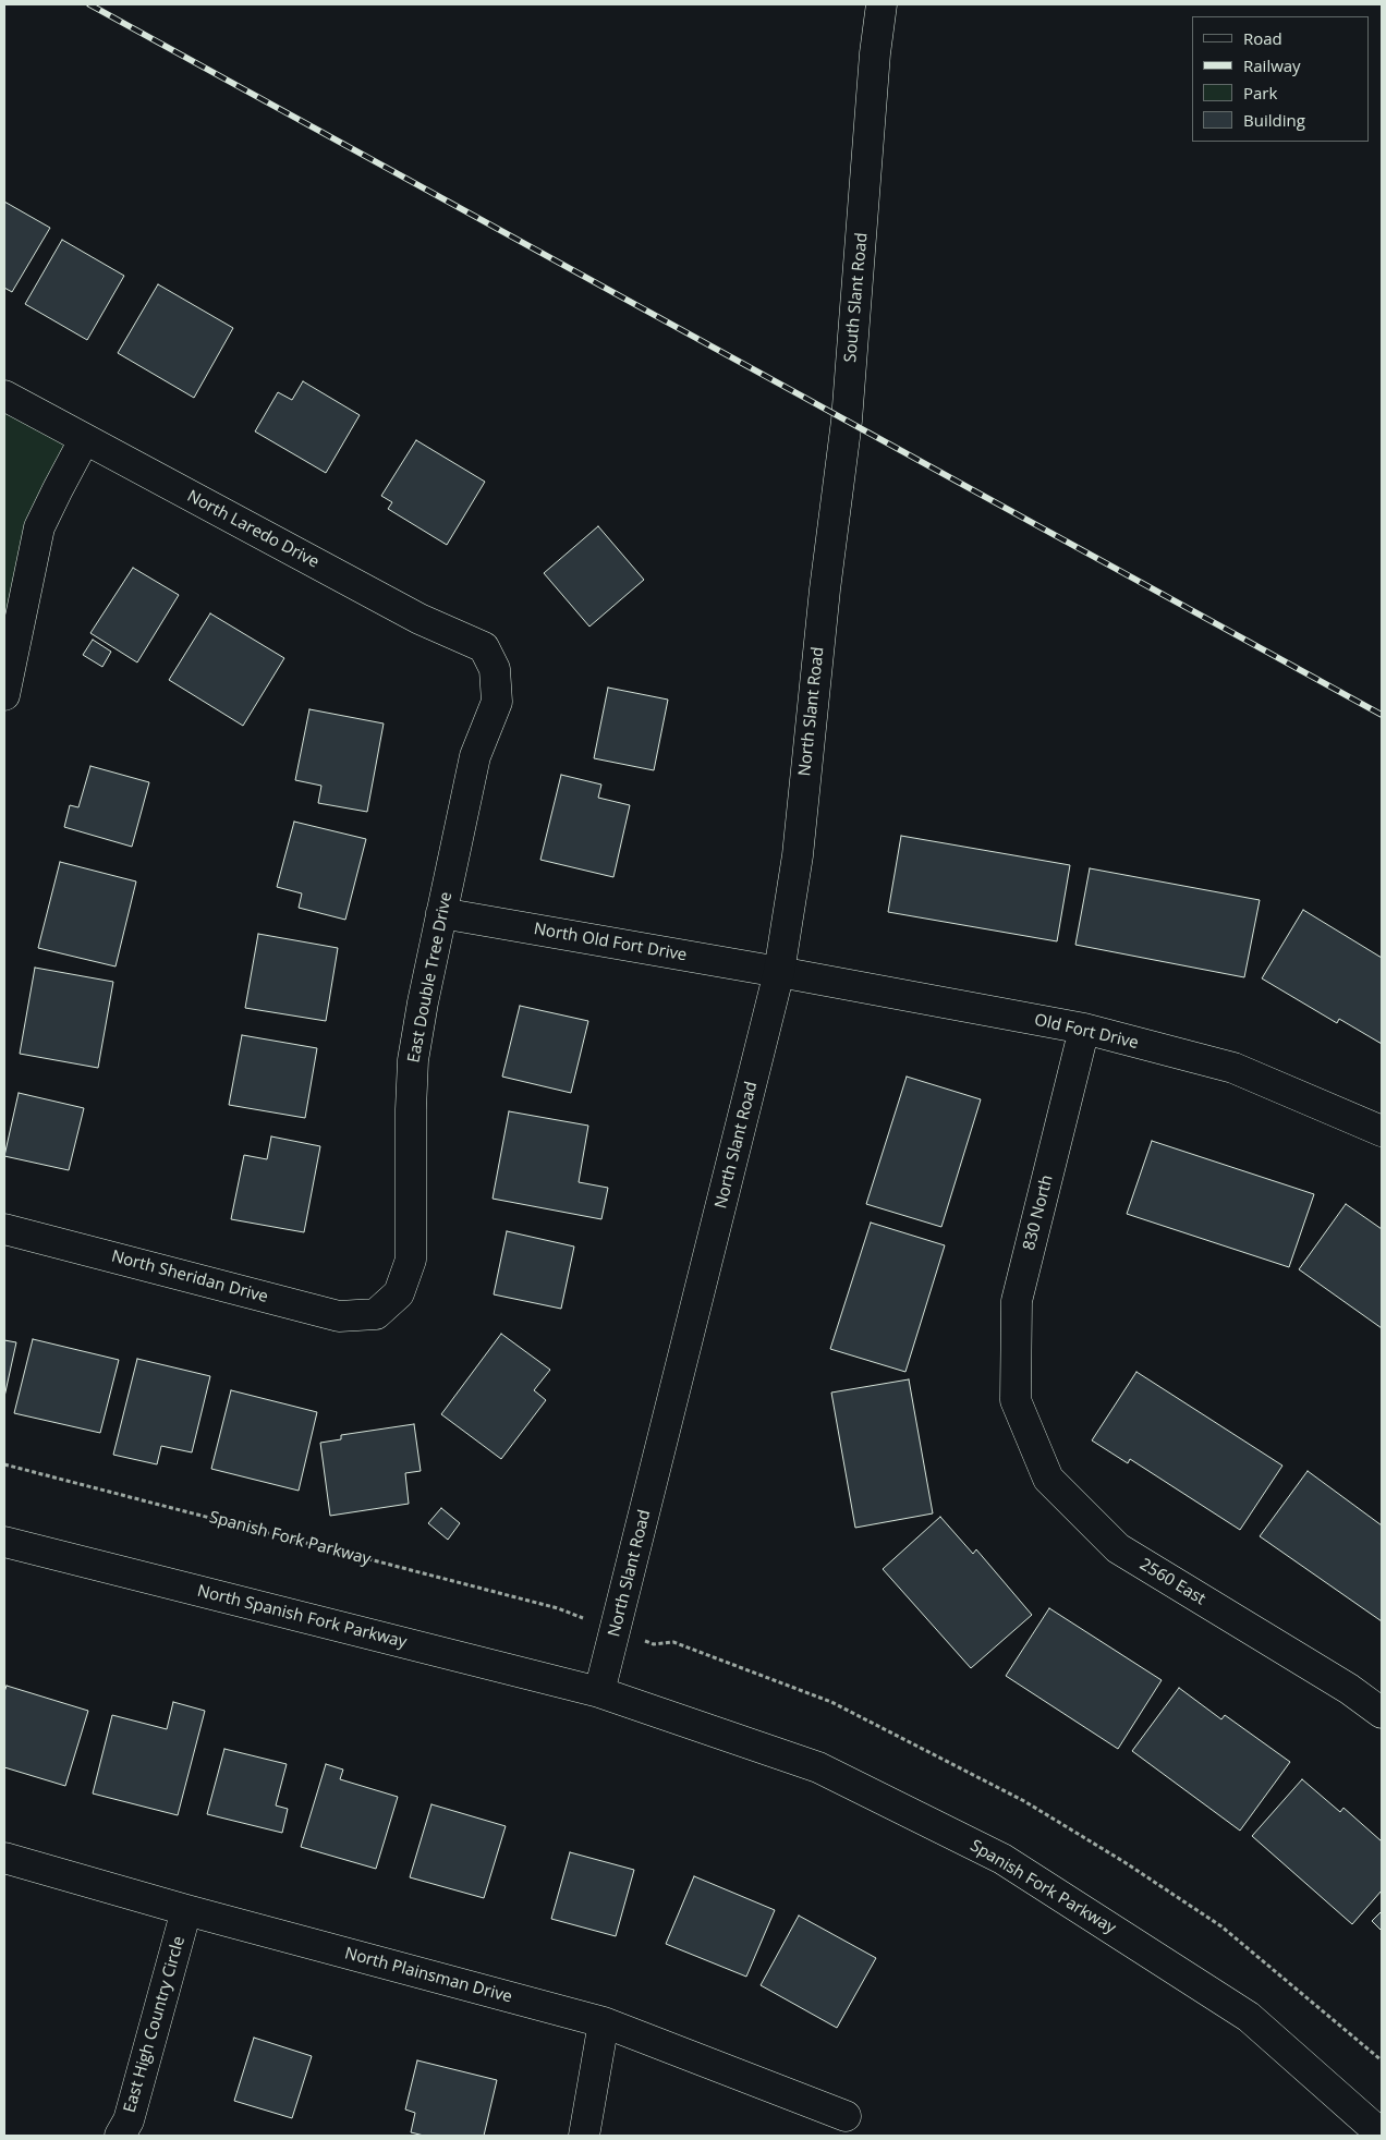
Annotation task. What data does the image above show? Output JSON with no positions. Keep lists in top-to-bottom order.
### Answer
{
  "streets": {
    "street": [
      "South Slant Road",
      "North Laredo Drive",
      "North Slant Road",
      "North Old Fort Drive",
      "East Double Tree Drive",
      "Old Fort Drive",
      "830 North",
      "North Sheridan Drive",
      "Spanish Fork Parkway",
      "2560 East",
      "North Spanish Fork Parkway",
      "North Plainsman Drive",
      "East High Country Circle"
    ]
  },
  "crossings": [
    ["South Slant Road", "North Slant Road"],
    ["North Laredo Drive", "East Double Tree Drive"],
    ["North Slant Road", "North Old Fort Drive"],
    ["North Slant Road", "Old Fort Drive"],
    ["North Slant Road", "Spanish Fork Parkway"],
    ["North Slant Road", "North Spanish Fork Parkway"],
    ["North Old Fort Drive", "East Double Tree Drive"],
    ["North Old Fort Drive", "Old Fort Drive"],
    ["East Double Tree Drive", "North Sheridan Drive"],
    ["Old Fort Drive", "830 North"],
    ["830 North", "2560 East"],
    ["Spanish Fork Parkway", "North Spanish Fork Parkway"],
    ["North Plainsman Drive", "East High Country Circle"]
  ],
  "legend": [
    "Road",
    "Railway",
    "Park",
    "Building"
  ]
}
